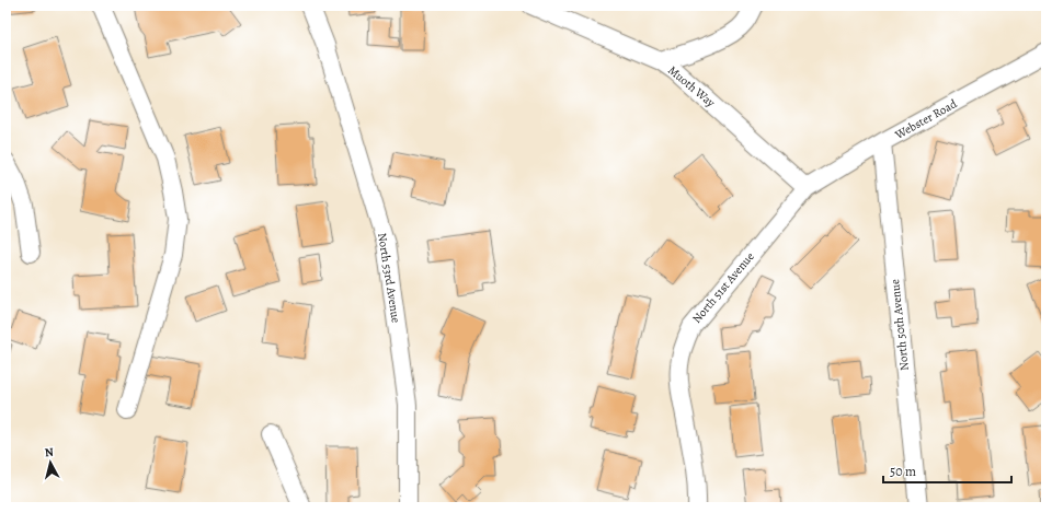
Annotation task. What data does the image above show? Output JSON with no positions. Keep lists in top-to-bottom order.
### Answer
{
  "streets": {
    "street": [
      "Muoth Way",
      "Webster Road",
      "North 53rd Avenue",
      "North 51st Avenue",
      "North 50th Avenue"
    ]
  },
  "crossings": [
    ["Muoth Way", "Webster Road"],
    ["Muoth Way", "North 51st Avenue"],
    ["Webster Road", "North 51st Avenue"],
    ["Webster Road", "North 50th Avenue"]
  ],
  "scale_bar": "50 m",
  "north": "top"
}
